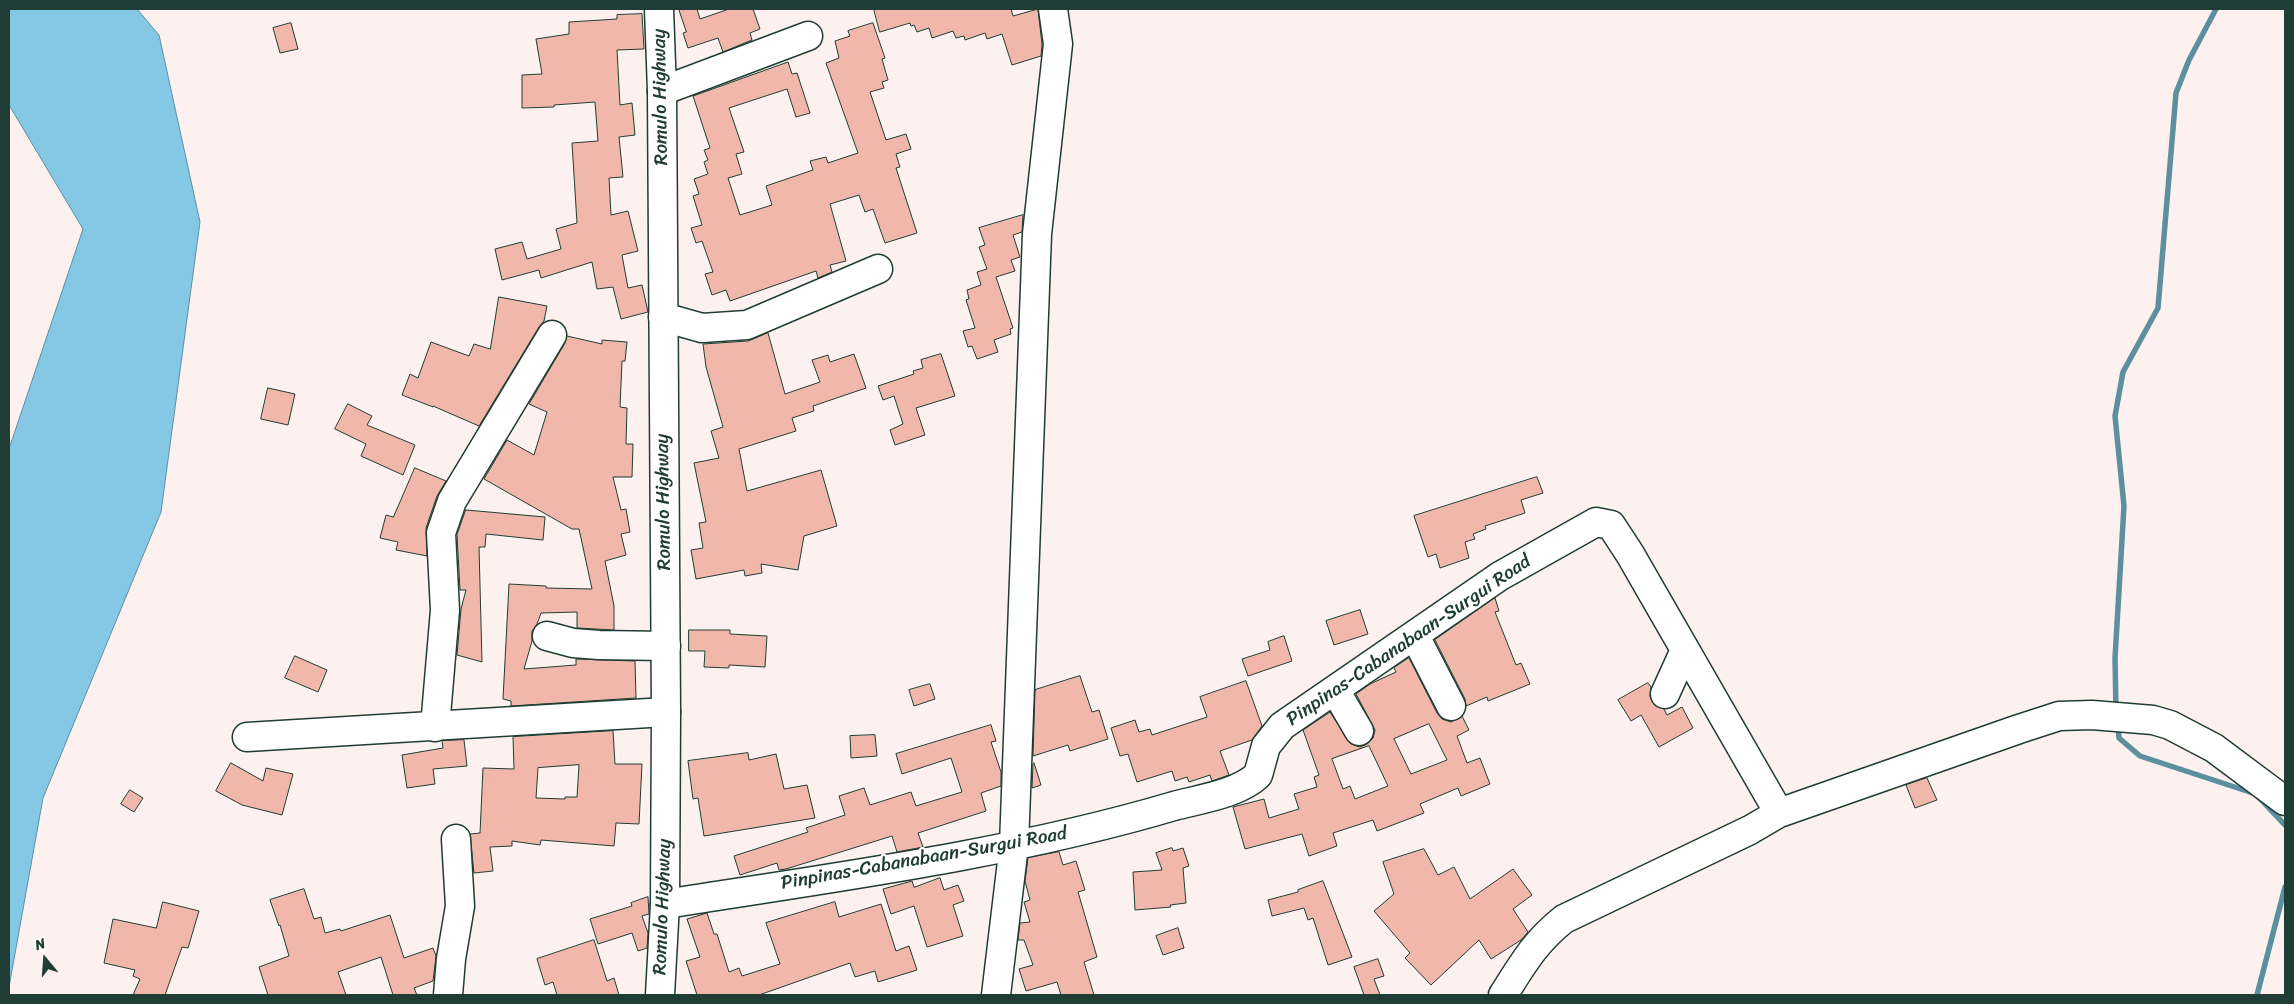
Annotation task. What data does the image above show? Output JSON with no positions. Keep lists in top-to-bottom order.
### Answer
{
  "streets": {
    "main road": ["Romulo Highway", "Pinpinas-Cabanabaan-Surgui Road"]
  },
  "crossings": [
    ["Romulo Highway", "Pinpinas-Cabanabaan-Surgui Road"]
  ],
  "north": "top"
}
